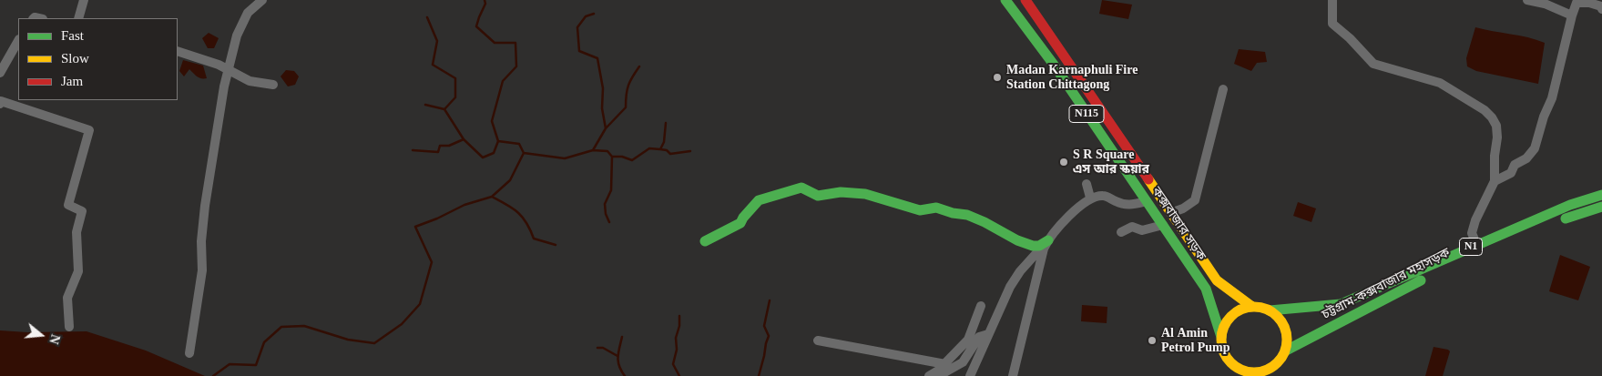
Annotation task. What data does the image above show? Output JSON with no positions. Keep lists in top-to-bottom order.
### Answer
{
  "streets": {
    "main road": [
      "N115",
      "কক্সবাজার সড়ক",
      "N1",
      "চট্টগ্রাম-কক্সবাজার মহাসড়ক"
    ]
  },
  "crossings": [
    ["কক্সবাজার সড়ক", "চট্টগ্রাম-কক্সবাজার মহাসড়ক"]
  ],
  "places": ["Madan Karnaphuli Fire Station Chittagong", "S R Square এস আর স্কয়ার", "Al Amin Petrol Pump"],
  "legend": ["Fast", "Slow", "Jam"],
  "north": "right"
}
